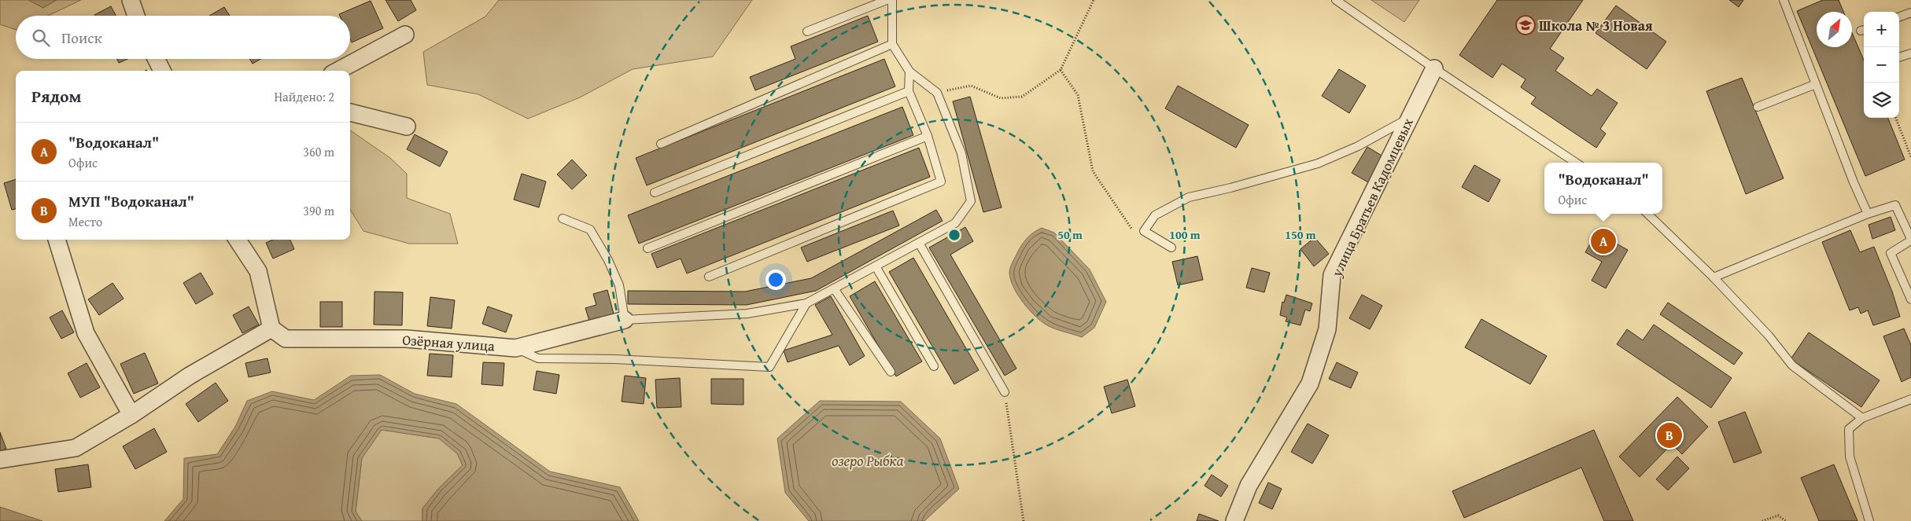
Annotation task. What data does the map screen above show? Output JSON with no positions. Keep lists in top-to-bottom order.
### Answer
{
  "streets": {
    "street": ["улица Братьев Кадомцевых", "Озёрная улица"]
  },
  "water": ["озеро Рыбка"],
  "places": {
    "school or university": ["Школа № 3 Новая"]
  },
  "north": "top right",
  "page": {
    "map_buttons": ["+", "−"],
    "search": "Поиск",
    "heading": ["Рядом", "Найдено: 2"],
    "list": [
      {
        "mark": "A",
        "name": "\"Водоканал\"",
        "note": "Офис",
        "value": "360 m"
      },
      {
        "mark": "B",
        "name": "МУП \"Водоканал\"",
        "note": "Место",
        "value": "390 m"
      }
    ],
    "popup": ["\"Водоканал\"", "Офис"],
    "pins": ["A", "B"]
  },
  "rings": ["50 m", "100 m", "150 m"]
}
